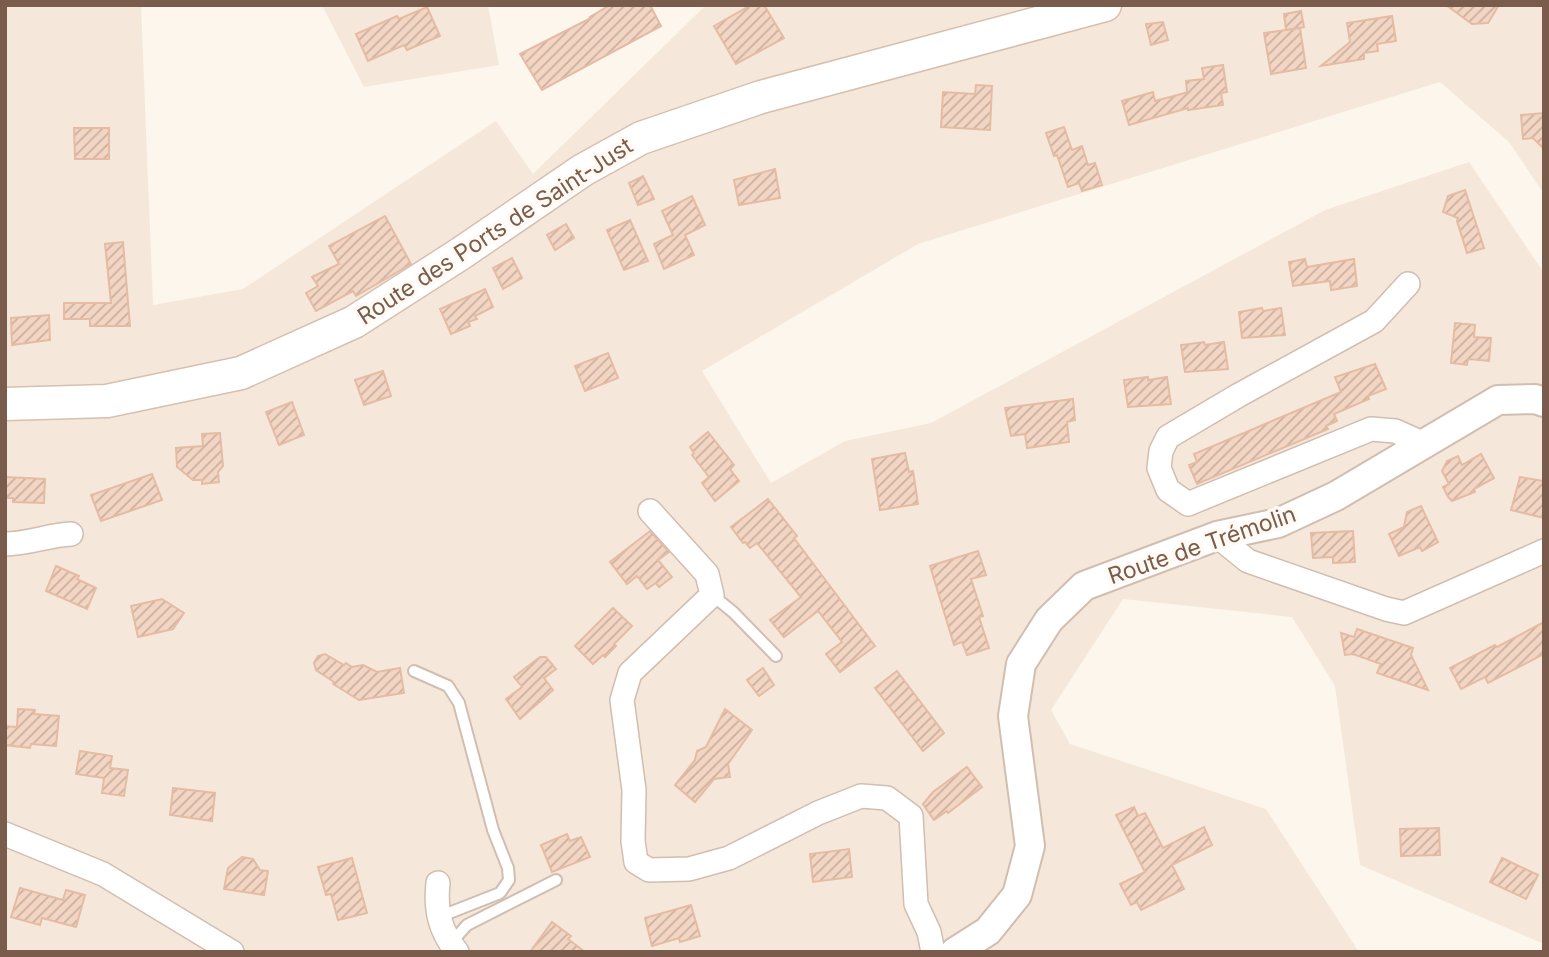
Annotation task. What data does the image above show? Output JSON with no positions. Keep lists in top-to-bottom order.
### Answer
{
  "streets": {
    "main road": ["Route des Ports de Saint-Just"],
    "street": ["Route de Trémolin"]
  }
}
